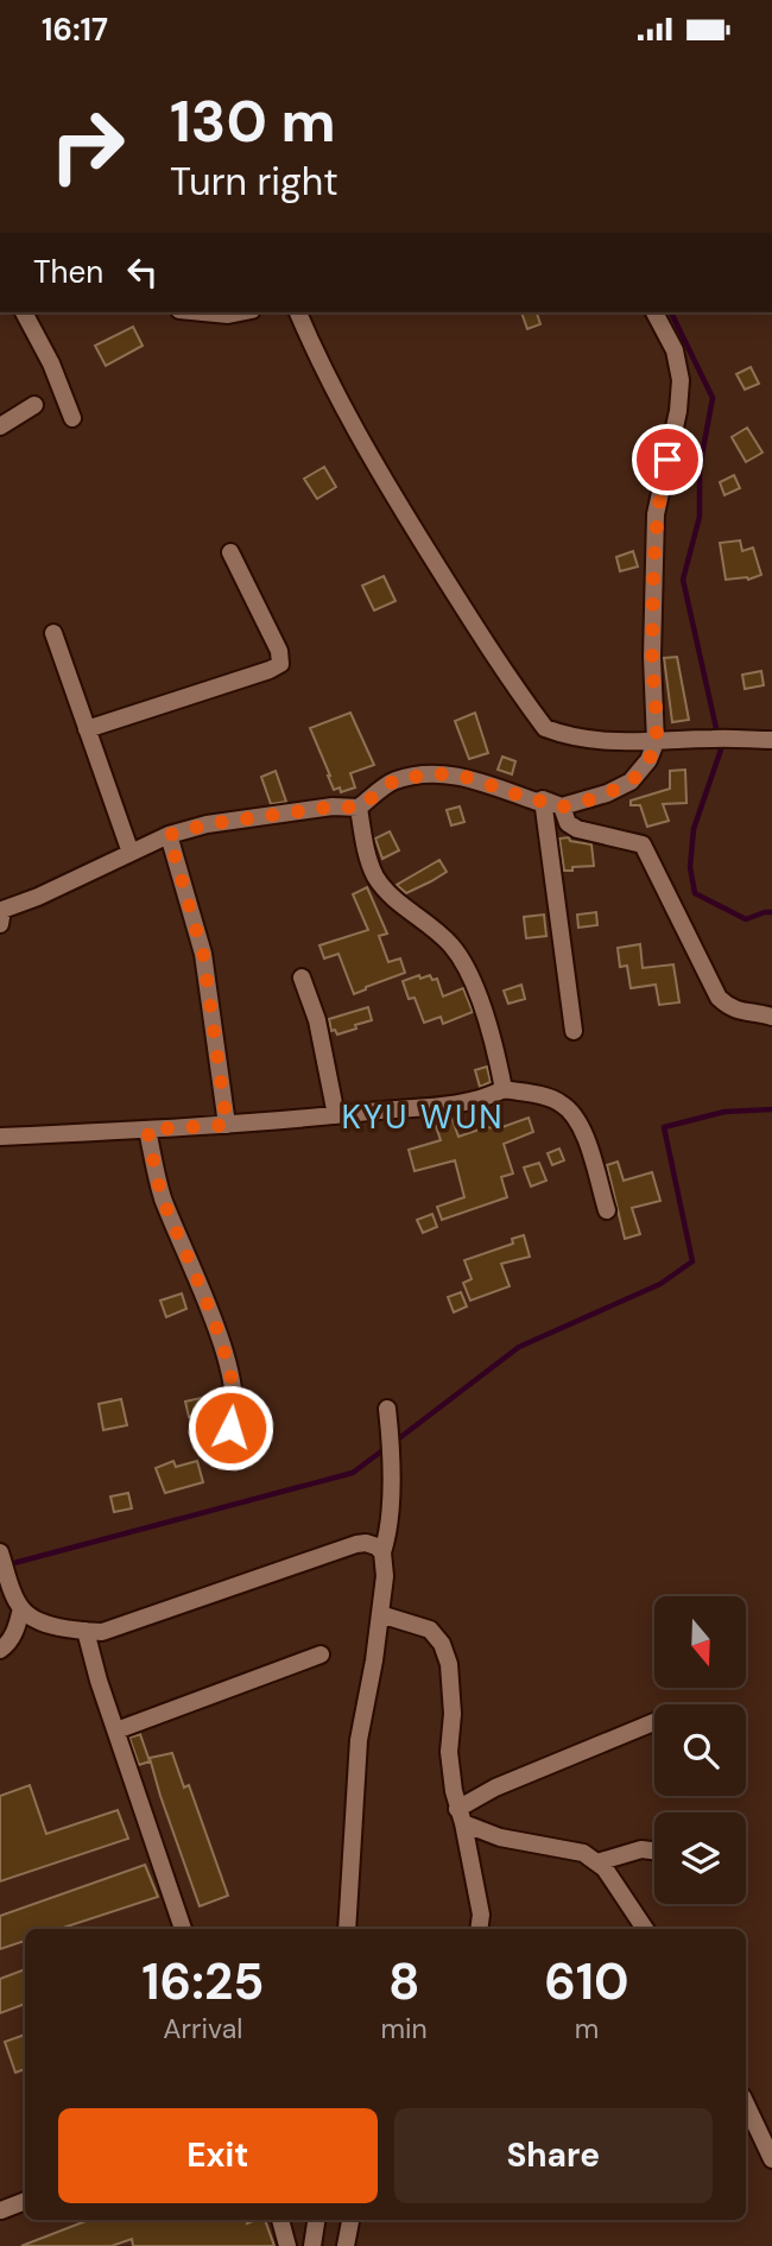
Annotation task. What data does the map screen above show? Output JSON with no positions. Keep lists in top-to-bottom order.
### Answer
{
  "districts": ["KYU WUN"],
  "north": "bottom",
  "page": {
    "status": "16:17",
    "turn": ["130 m", "Turn right"],
    "then": "Then",
    "eta": [
      "16:25",
      "Arrival",
      "8",
      "min",
      "610",
      "m"
    ],
    "buttons": ["Exit", "Share"]
  }
}
